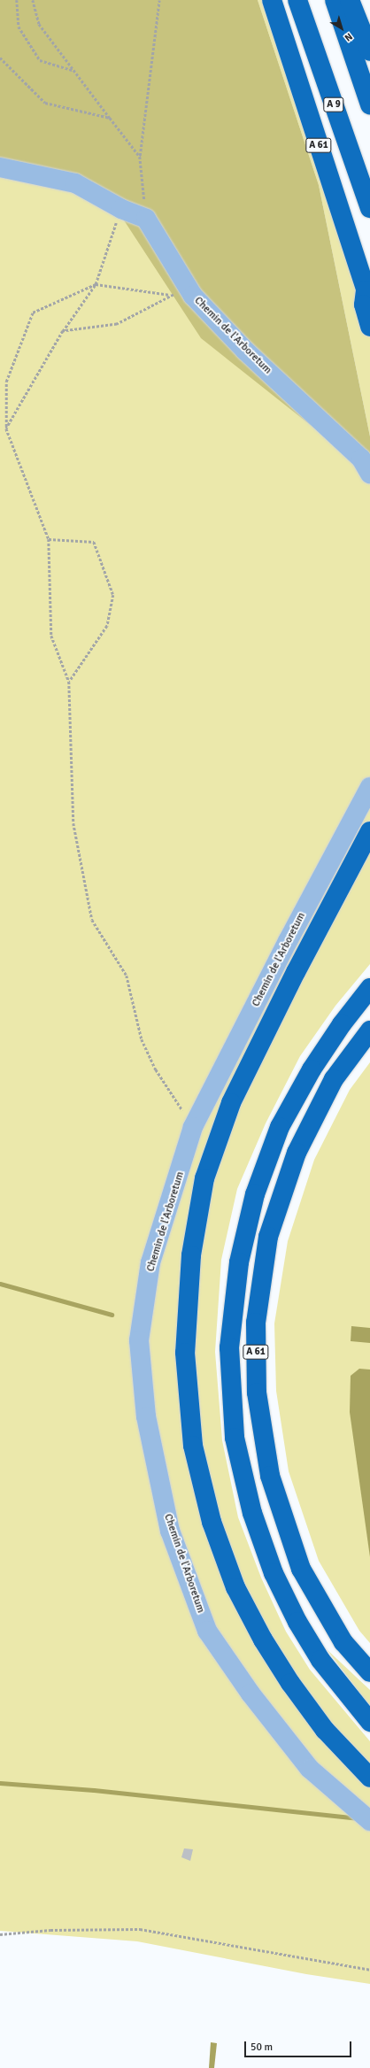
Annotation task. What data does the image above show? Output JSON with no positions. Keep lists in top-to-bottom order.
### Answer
{
  "streets": {
    "highway": ["A 9", "A 61"],
    "street": ["Chemin de l'Arboretum"]
  },
  "scale_bar": "50 m",
  "north": "bottom right"
}
